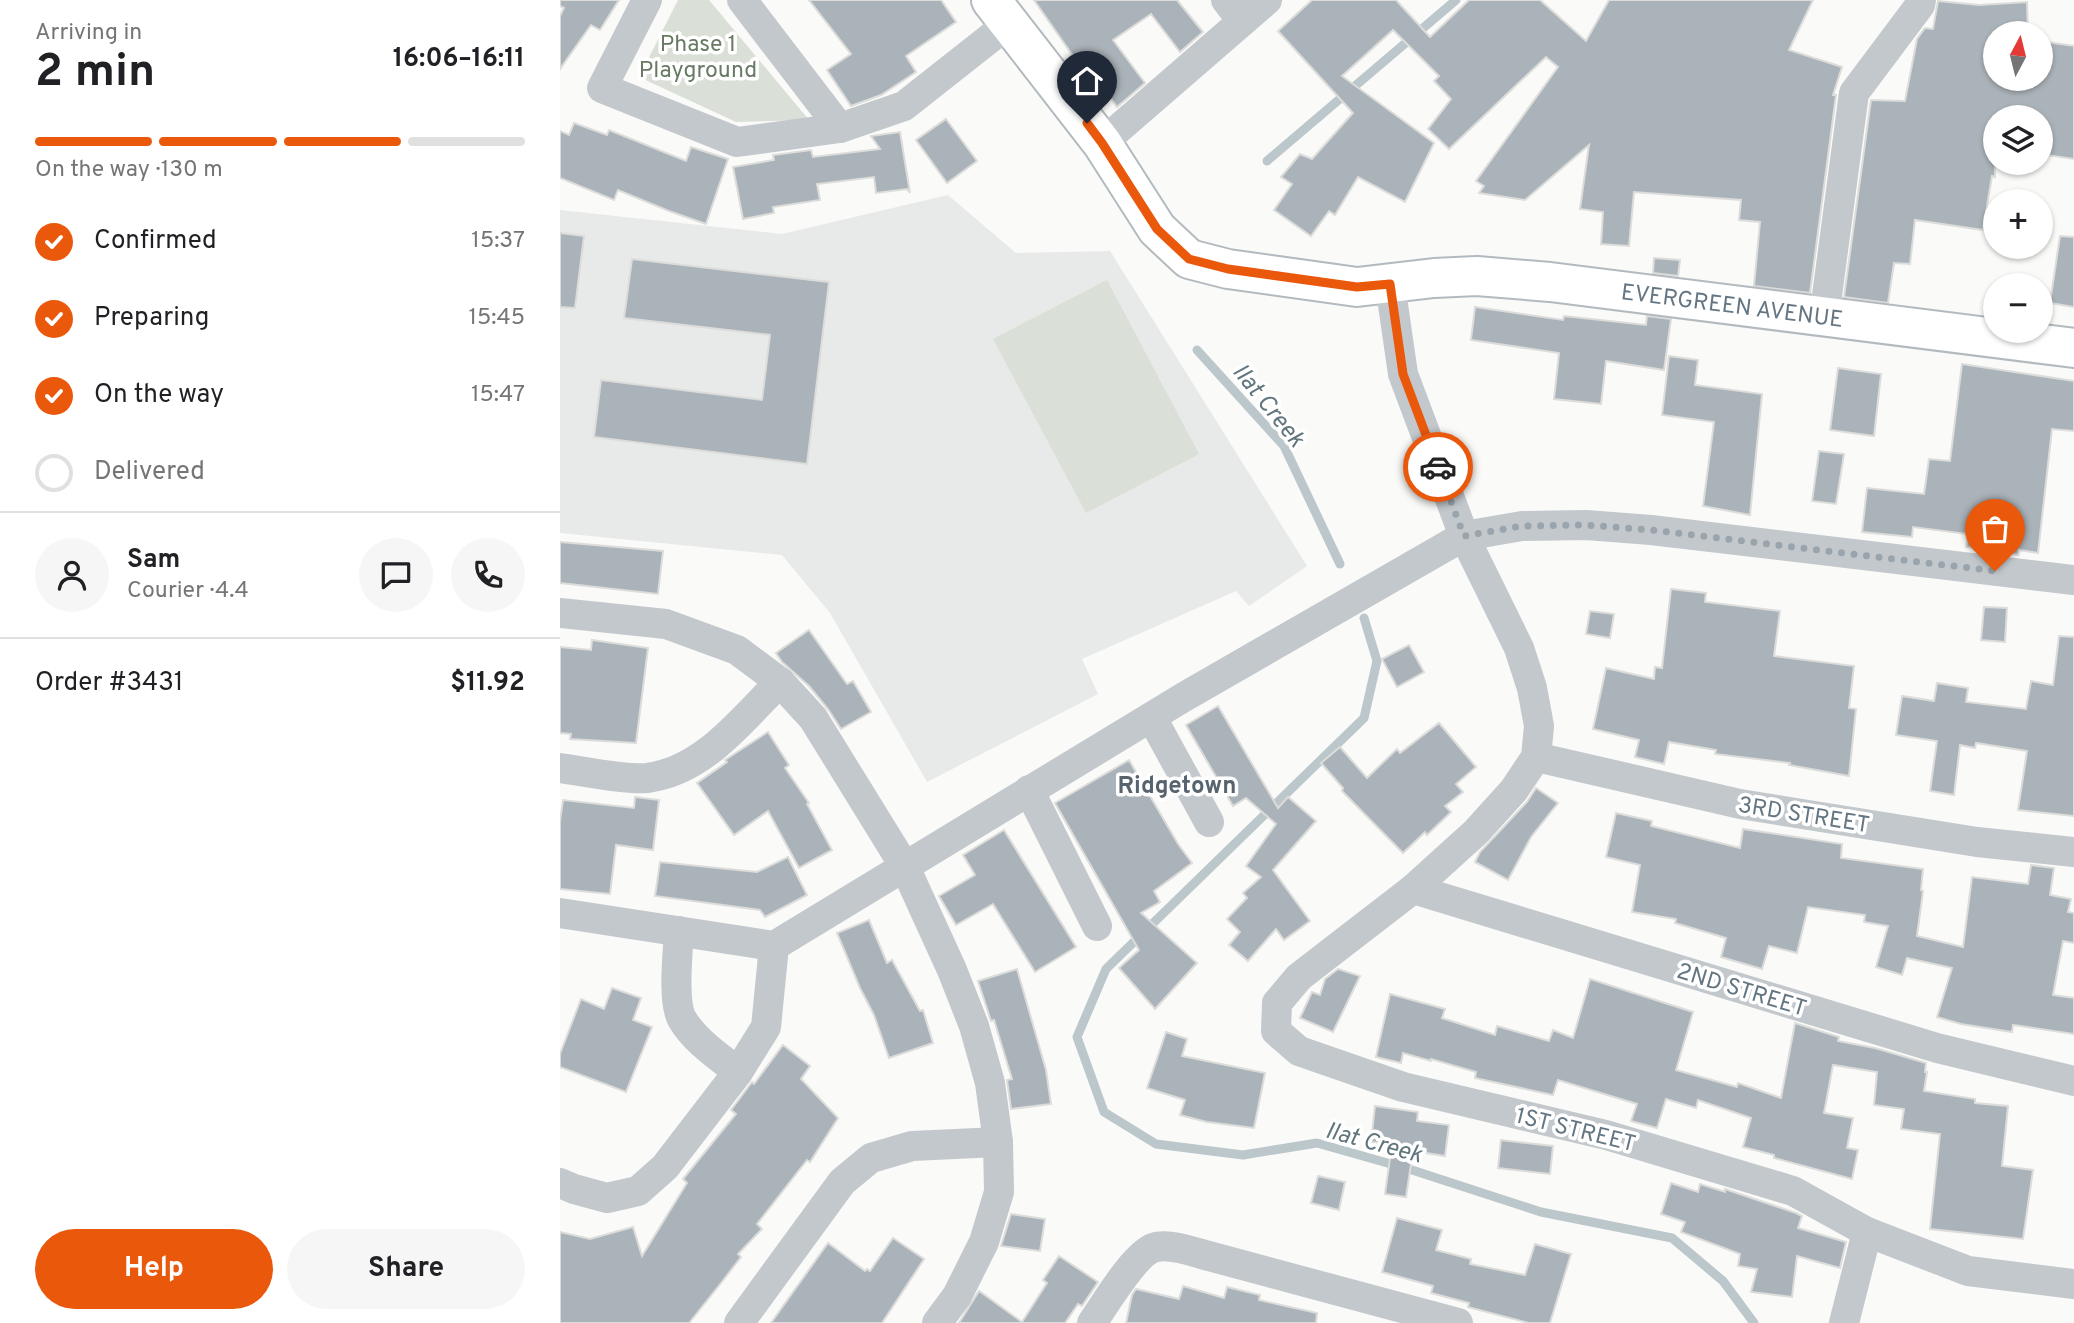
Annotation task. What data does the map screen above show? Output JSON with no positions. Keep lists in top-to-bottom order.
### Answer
{
  "streets": {
    "street": [
      "EVERGREEN AVENUE",
      "3RD STREET",
      "2ND STREET",
      "1ST STREET"
    ]
  },
  "crossings": [
    ["2ND STREET", "1ST STREET"]
  ],
  "districts": ["Ridgetown"],
  "water": ["Ilat Creek"],
  "parks": ["Phase 1 Playground"],
  "north": "top",
  "page": {
    "heading": ["2 min", "Arriving in", "16:06–16:11"],
    "panel": [
      "Sam",
      "Courier · 4.4",
      "Order #3431",
      "$11.92"
    ],
    "map_buttons": ["+", "−"],
    "bar": "On the way · 130 m",
    "list": [
      ["Confirmed", "15:37"],
      ["Preparing", "15:45"],
      ["On the way", "15:47"],
      "Delivered"
    ],
    "buttons": ["Help", "Share"]
  }
}
